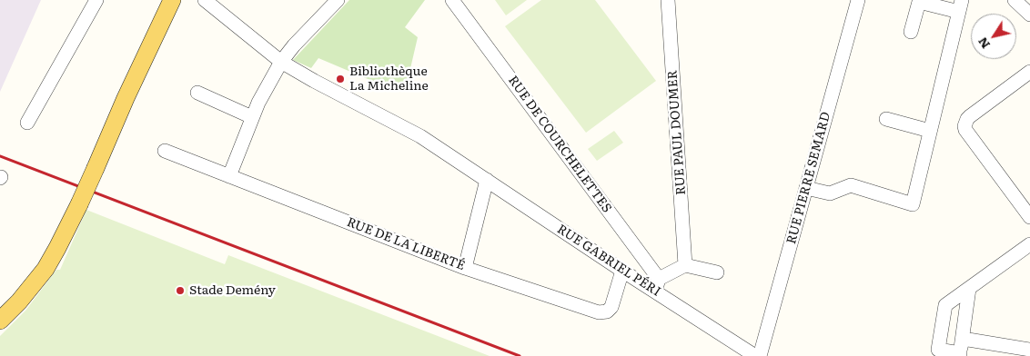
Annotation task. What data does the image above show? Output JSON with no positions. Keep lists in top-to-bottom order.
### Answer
{
  "streets": {
    "street": [
      "RUE PAUL DOUMER",
      "RUE DE COURCHELETTES",
      "RUE PIERRE SEMARD",
      "RUE DE LA LIBERTÉ",
      "RUE GABRIEL PÉRI"
    ]
  },
  "crossings": [
    ["RUE DE COURCHELETTES", "RUE GABRIEL PÉRI"],
    ["RUE DE LA LIBERTÉ", "RUE GABRIEL PÉRI"]
  ],
  "places": ["Bibliothèque La Micheline", "Stade Demény"],
  "north": "bottom left"
}
